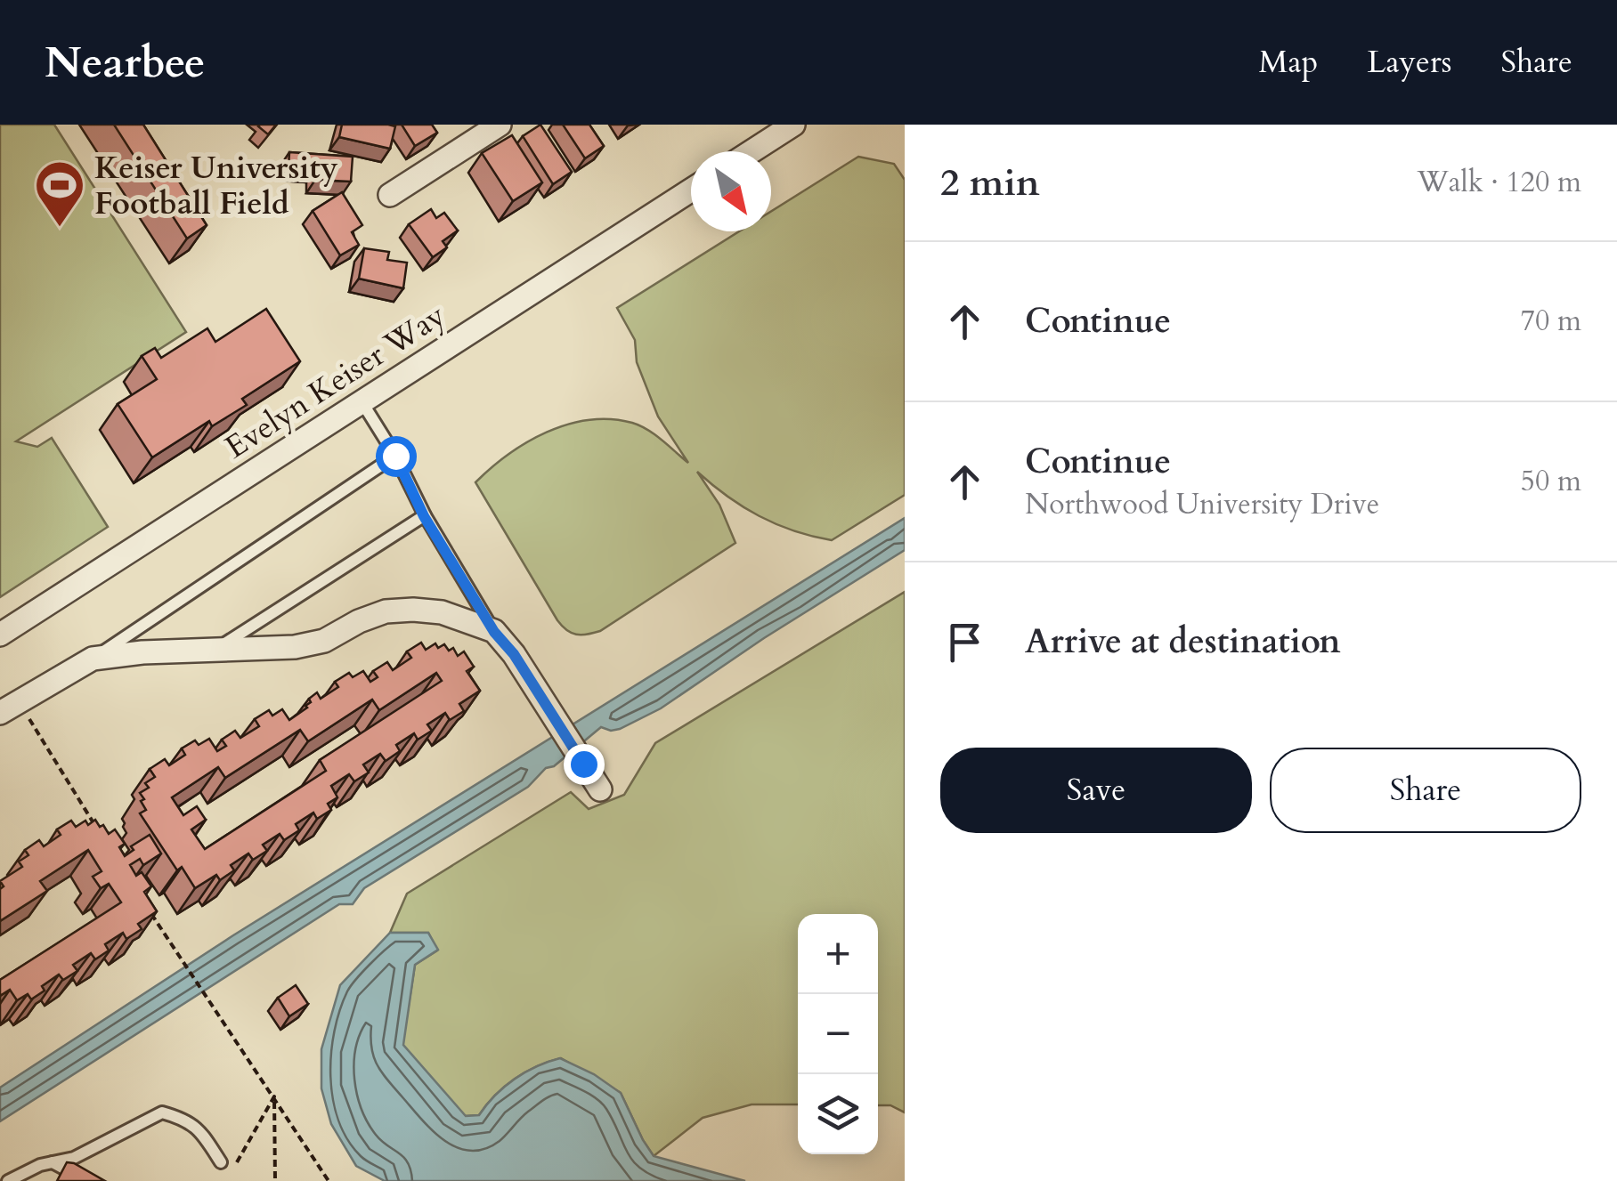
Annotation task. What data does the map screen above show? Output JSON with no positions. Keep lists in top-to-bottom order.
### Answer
{
  "streets": {
    "street": ["Evelyn Keiser Way"]
  },
  "places": {
    "sports": ["Keiser University Football Field"]
  },
  "north": "bottom right",
  "page": {
    "header": "Nearbee",
    "nav": ["Map", "Layers", "Share"],
    "heading": ["2 min", "Walk · 120 m"],
    "list": [
      ["Continue", "70 m"],
      ["Continue", "Northwood University Drive", "50 m"],
      "Arrive at destination"
    ],
    "buttons": ["Save", "Share"],
    "map_buttons": ["+", "−"]
  }
}
